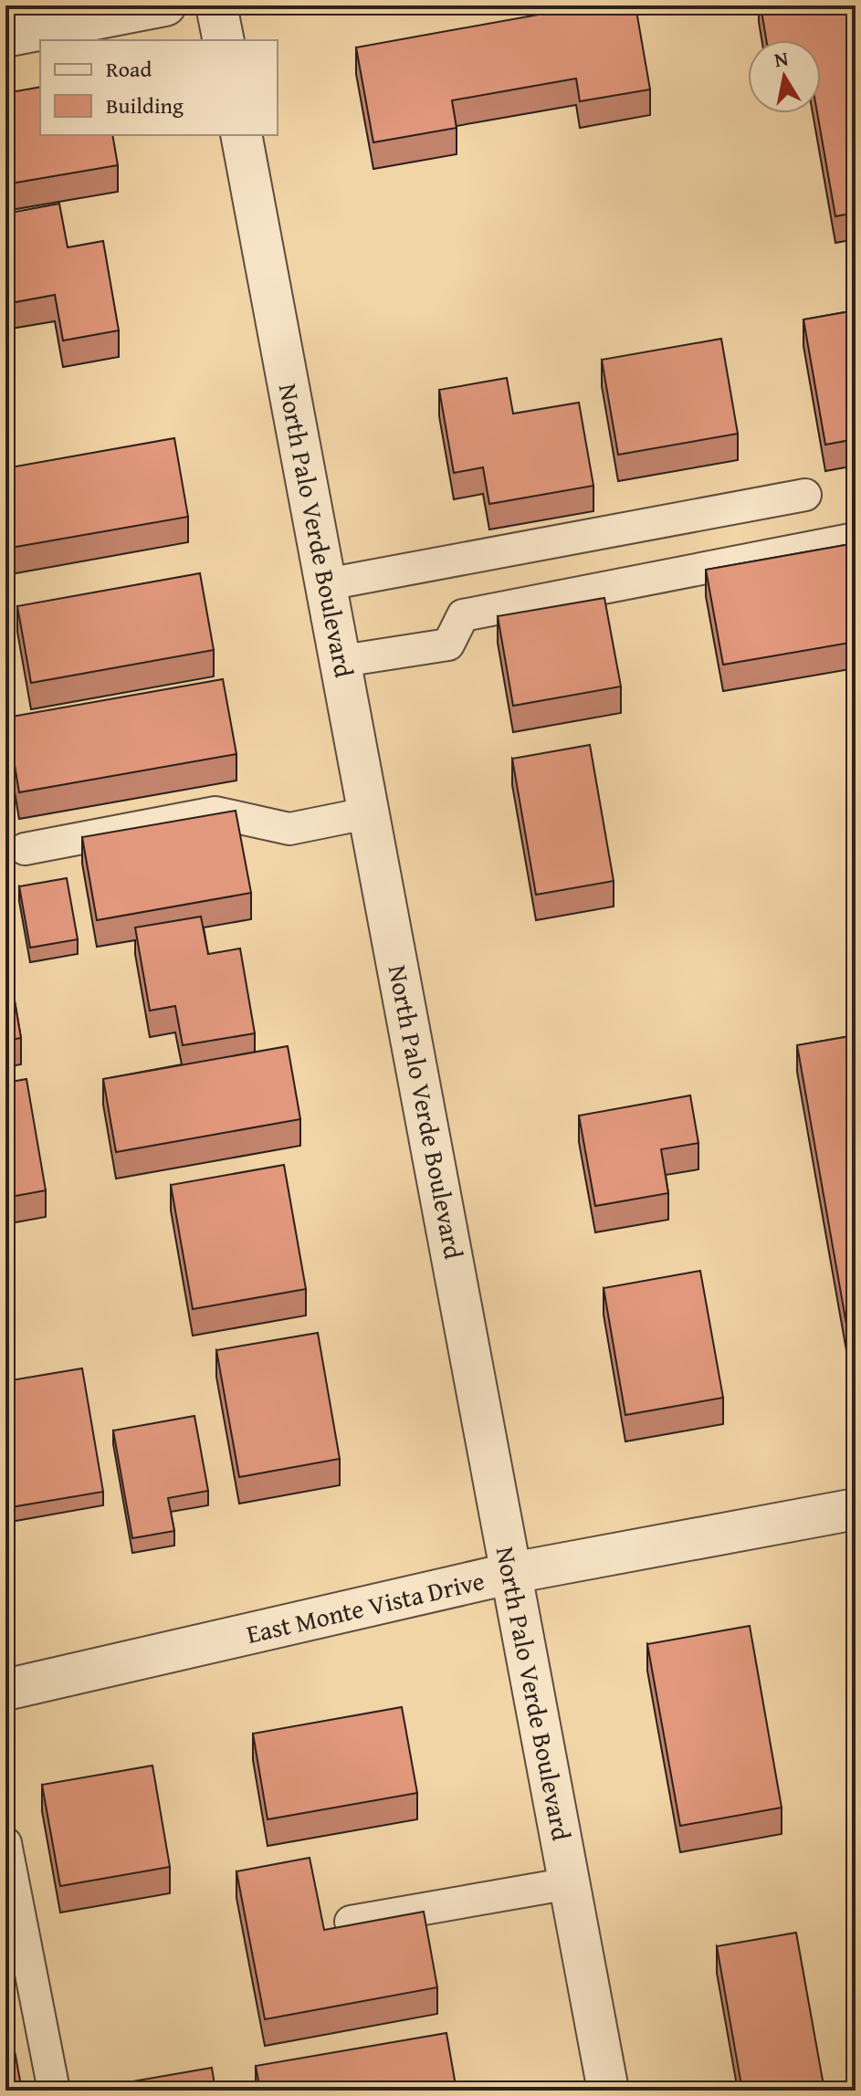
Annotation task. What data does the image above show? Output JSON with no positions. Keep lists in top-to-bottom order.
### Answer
{
  "streets": {
    "street": ["North Palo Verde Boulevard", "East Monte Vista Drive"]
  },
  "crossings": [
    ["North Palo Verde Boulevard", "East Monte Vista Drive"]
  ],
  "legend": ["Road", "Building"],
  "north": "top"
}
